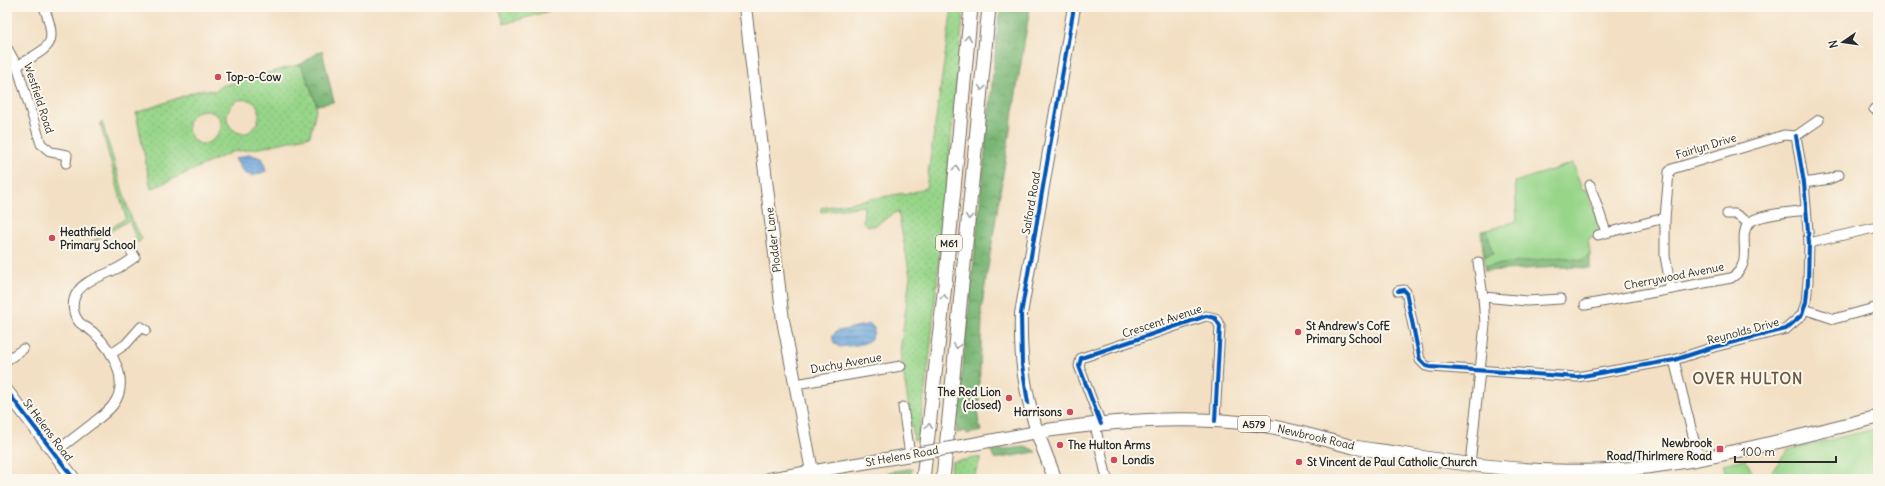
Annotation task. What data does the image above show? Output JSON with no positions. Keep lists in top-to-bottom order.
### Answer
{
  "streets": {
    "highway": ["M61", "A579", "Newbrook Road"],
    "main road": ["Salford Road", "Plodder Lane", "St Helens Road"],
    "street": [
      "Westfield Road",
      "Fairlyn Drive",
      "Cherrywood Avenue",
      "Crescent Avenue",
      "Reynolds Drive",
      "Duchy Avenue"
    ]
  },
  "crossings": [
    ["Fairlyn Drive", "Cherrywood Avenue"],
    ["Salford Road", "St Helens Road"],
    ["Salford Road", "Newbrook Road"],
    ["Plodder Lane", "Duchy Avenue"],
    ["Plodder Lane", "St Helens Road"],
    ["Crescent Avenue", "Newbrook Road"],
    ["St Helens Road", "Newbrook Road"]
  ],
  "districts": ["OVER HULTON"],
  "places": {
    "other": [
      "Top-o-Cow",
      "Heathfield Primary School",
      "St Andrew's CofE Primary School",
      "The Red Lion (closed)",
      "Harrisons",
      "The Hulton Arms",
      "Londis",
      "St Vincent de Paul Catholic Church"
    ],
    "transit": ["Newbrook Road/Thirlmere Road"]
  },
  "scale_bar": "100 m",
  "north": "left"
}
